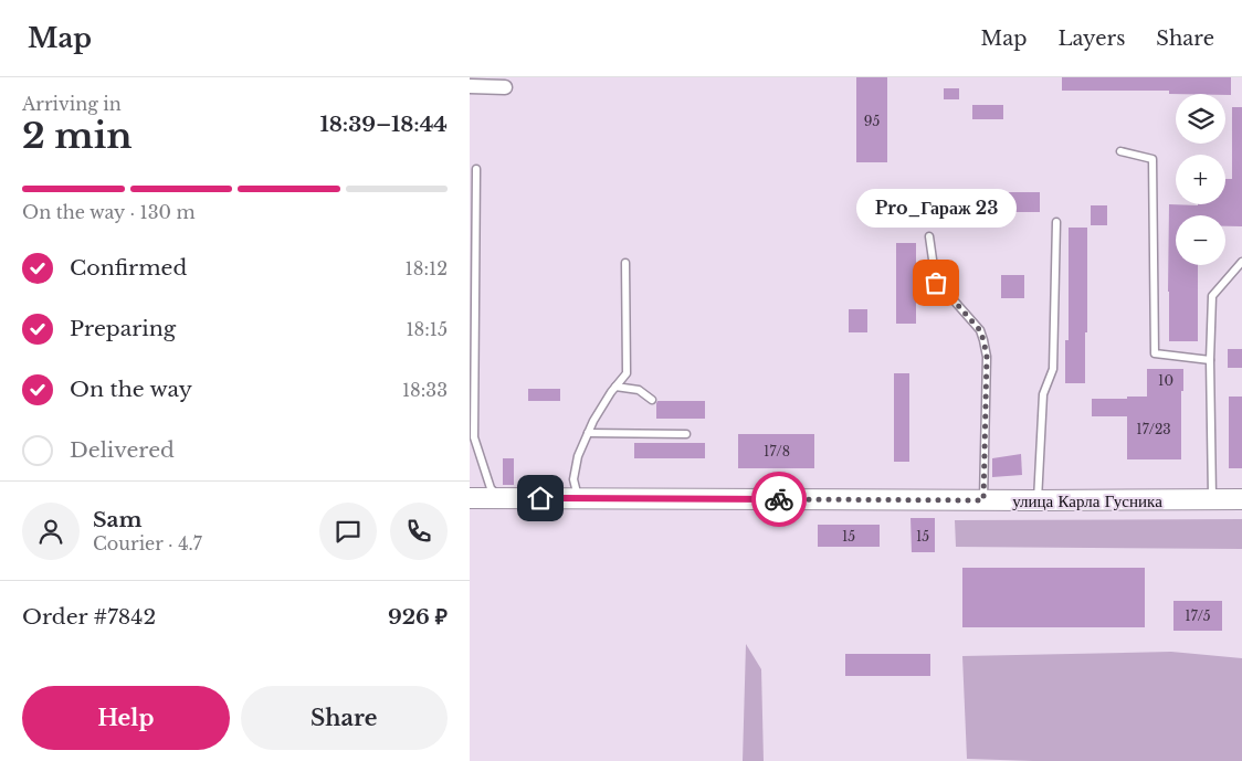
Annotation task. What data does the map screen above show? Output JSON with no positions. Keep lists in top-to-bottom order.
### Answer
{
  "streets": {
    "street": ["улица Карла Гусника"]
  },
  "places": ["Pro_Гараж 23"],
  "house_numbers": [
    "95",
    "10",
    "17/23",
    "17/8",
    "15",
    "15",
    "17/5"
  ],
  "page": {
    "header": "Map",
    "nav": ["Map", "Layers", "Share"],
    "heading": ["2 min", "Arriving in", "18:39–18:44"],
    "panel": [
      "Sam",
      "Courier · 4.7",
      "Order #7842",
      "926 ₽"
    ],
    "map_buttons": ["+", "−"],
    "bar": "On the way · 130 m",
    "bubble": "Pro_Гараж 23",
    "list": [
      ["Confirmed", "18:12"],
      ["Preparing", "18:15"],
      ["On the way", "18:33"],
      "Delivered"
    ],
    "buttons": ["Help", "Share"]
  }
}
